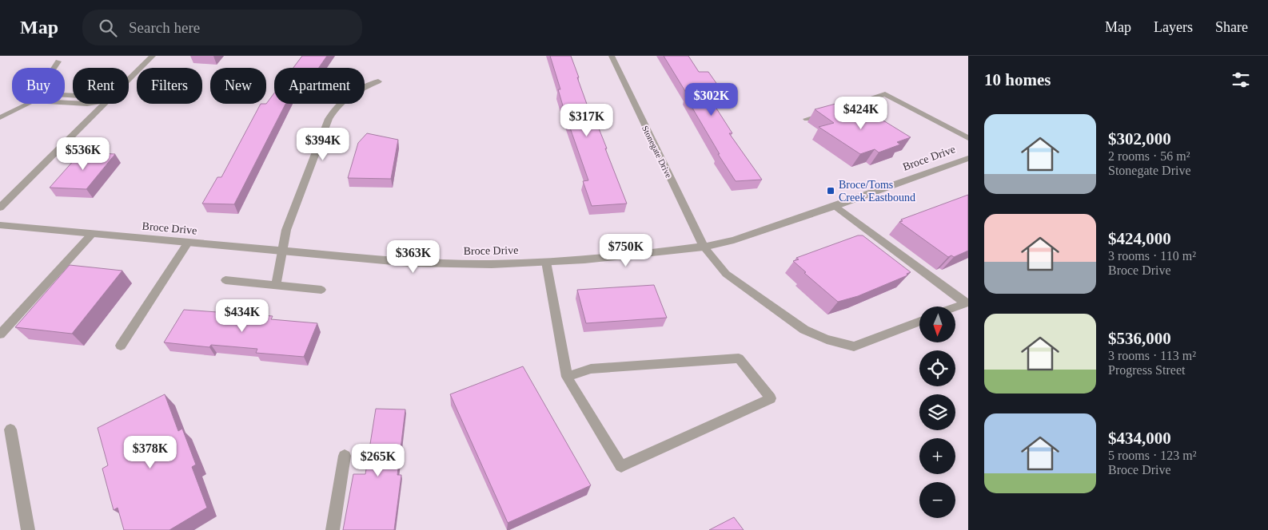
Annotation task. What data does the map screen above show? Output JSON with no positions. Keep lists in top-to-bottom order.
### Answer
{
  "streets": {
    "street": ["Stonegate Drive", "Broce Drive"]
  },
  "crossings": [
    ["Stonegate Drive", "Broce Drive"]
  ],
  "places": {
    "transit": ["Broce/Toms Creek Eastbound"]
  },
  "north": "bottom",
  "page": {
    "header": "Map",
    "search": "Search here",
    "nav": ["Map", "Layers", "Share"],
    "heading": "10 homes",
    "chip": [
      "Buy",
      "Rent",
      "Filters",
      "New",
      "Apartment"
    ],
    "price": [
      "$302K",
      "$424K",
      "$317K",
      "$394K",
      "$536K",
      "$750K",
      "$363K",
      "$434K",
      "$378K",
      "$265K"
    ],
    "list": [
      {
        "name": "$302,000",
        "note": "2 rooms · 56 m² · Stonegate Drive"
      },
      {
        "name": "$424,000",
        "note": "3 rooms · 110 m² · Broce Drive"
      },
      {
        "name": "$536,000",
        "note": "3 rooms · 113 m² · Progress Street"
      },
      {
        "name": "$434,000",
        "note": "5 rooms · 123 m² · Broce Drive"
      }
    ],
    "map_buttons": ["+", "−"]
  }
}
